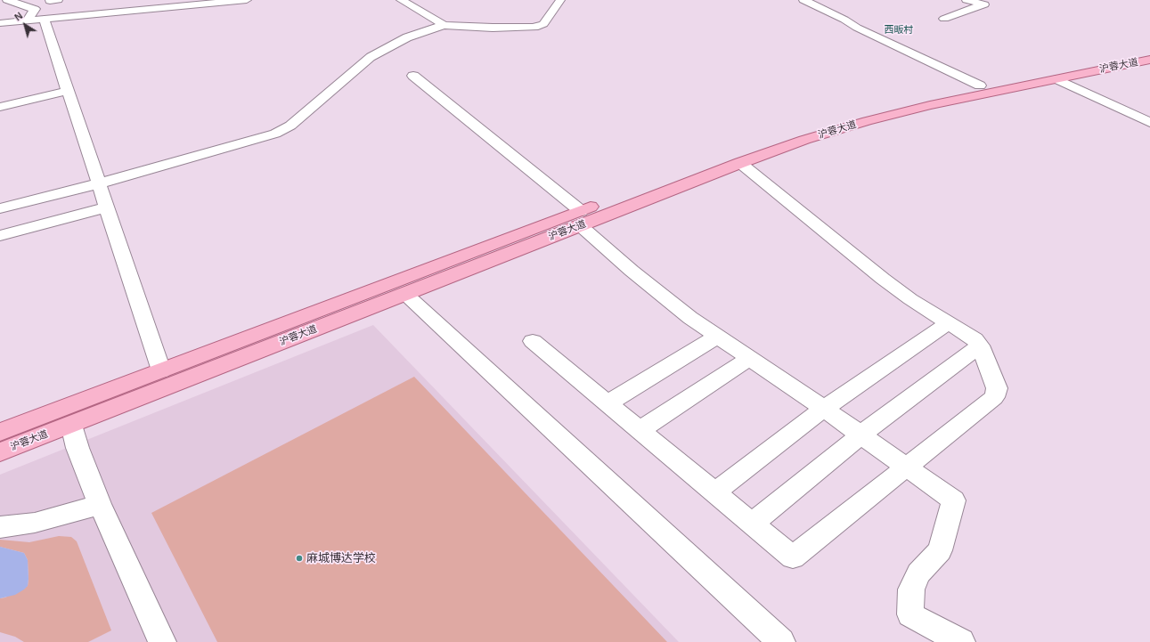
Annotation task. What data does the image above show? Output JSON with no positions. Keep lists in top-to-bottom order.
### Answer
{
  "streets": {
    "main road": ["沪蓉大道"]
  },
  "districts": ["西畈村"],
  "places": ["麻城博达学校"],
  "north": "top left"
}
